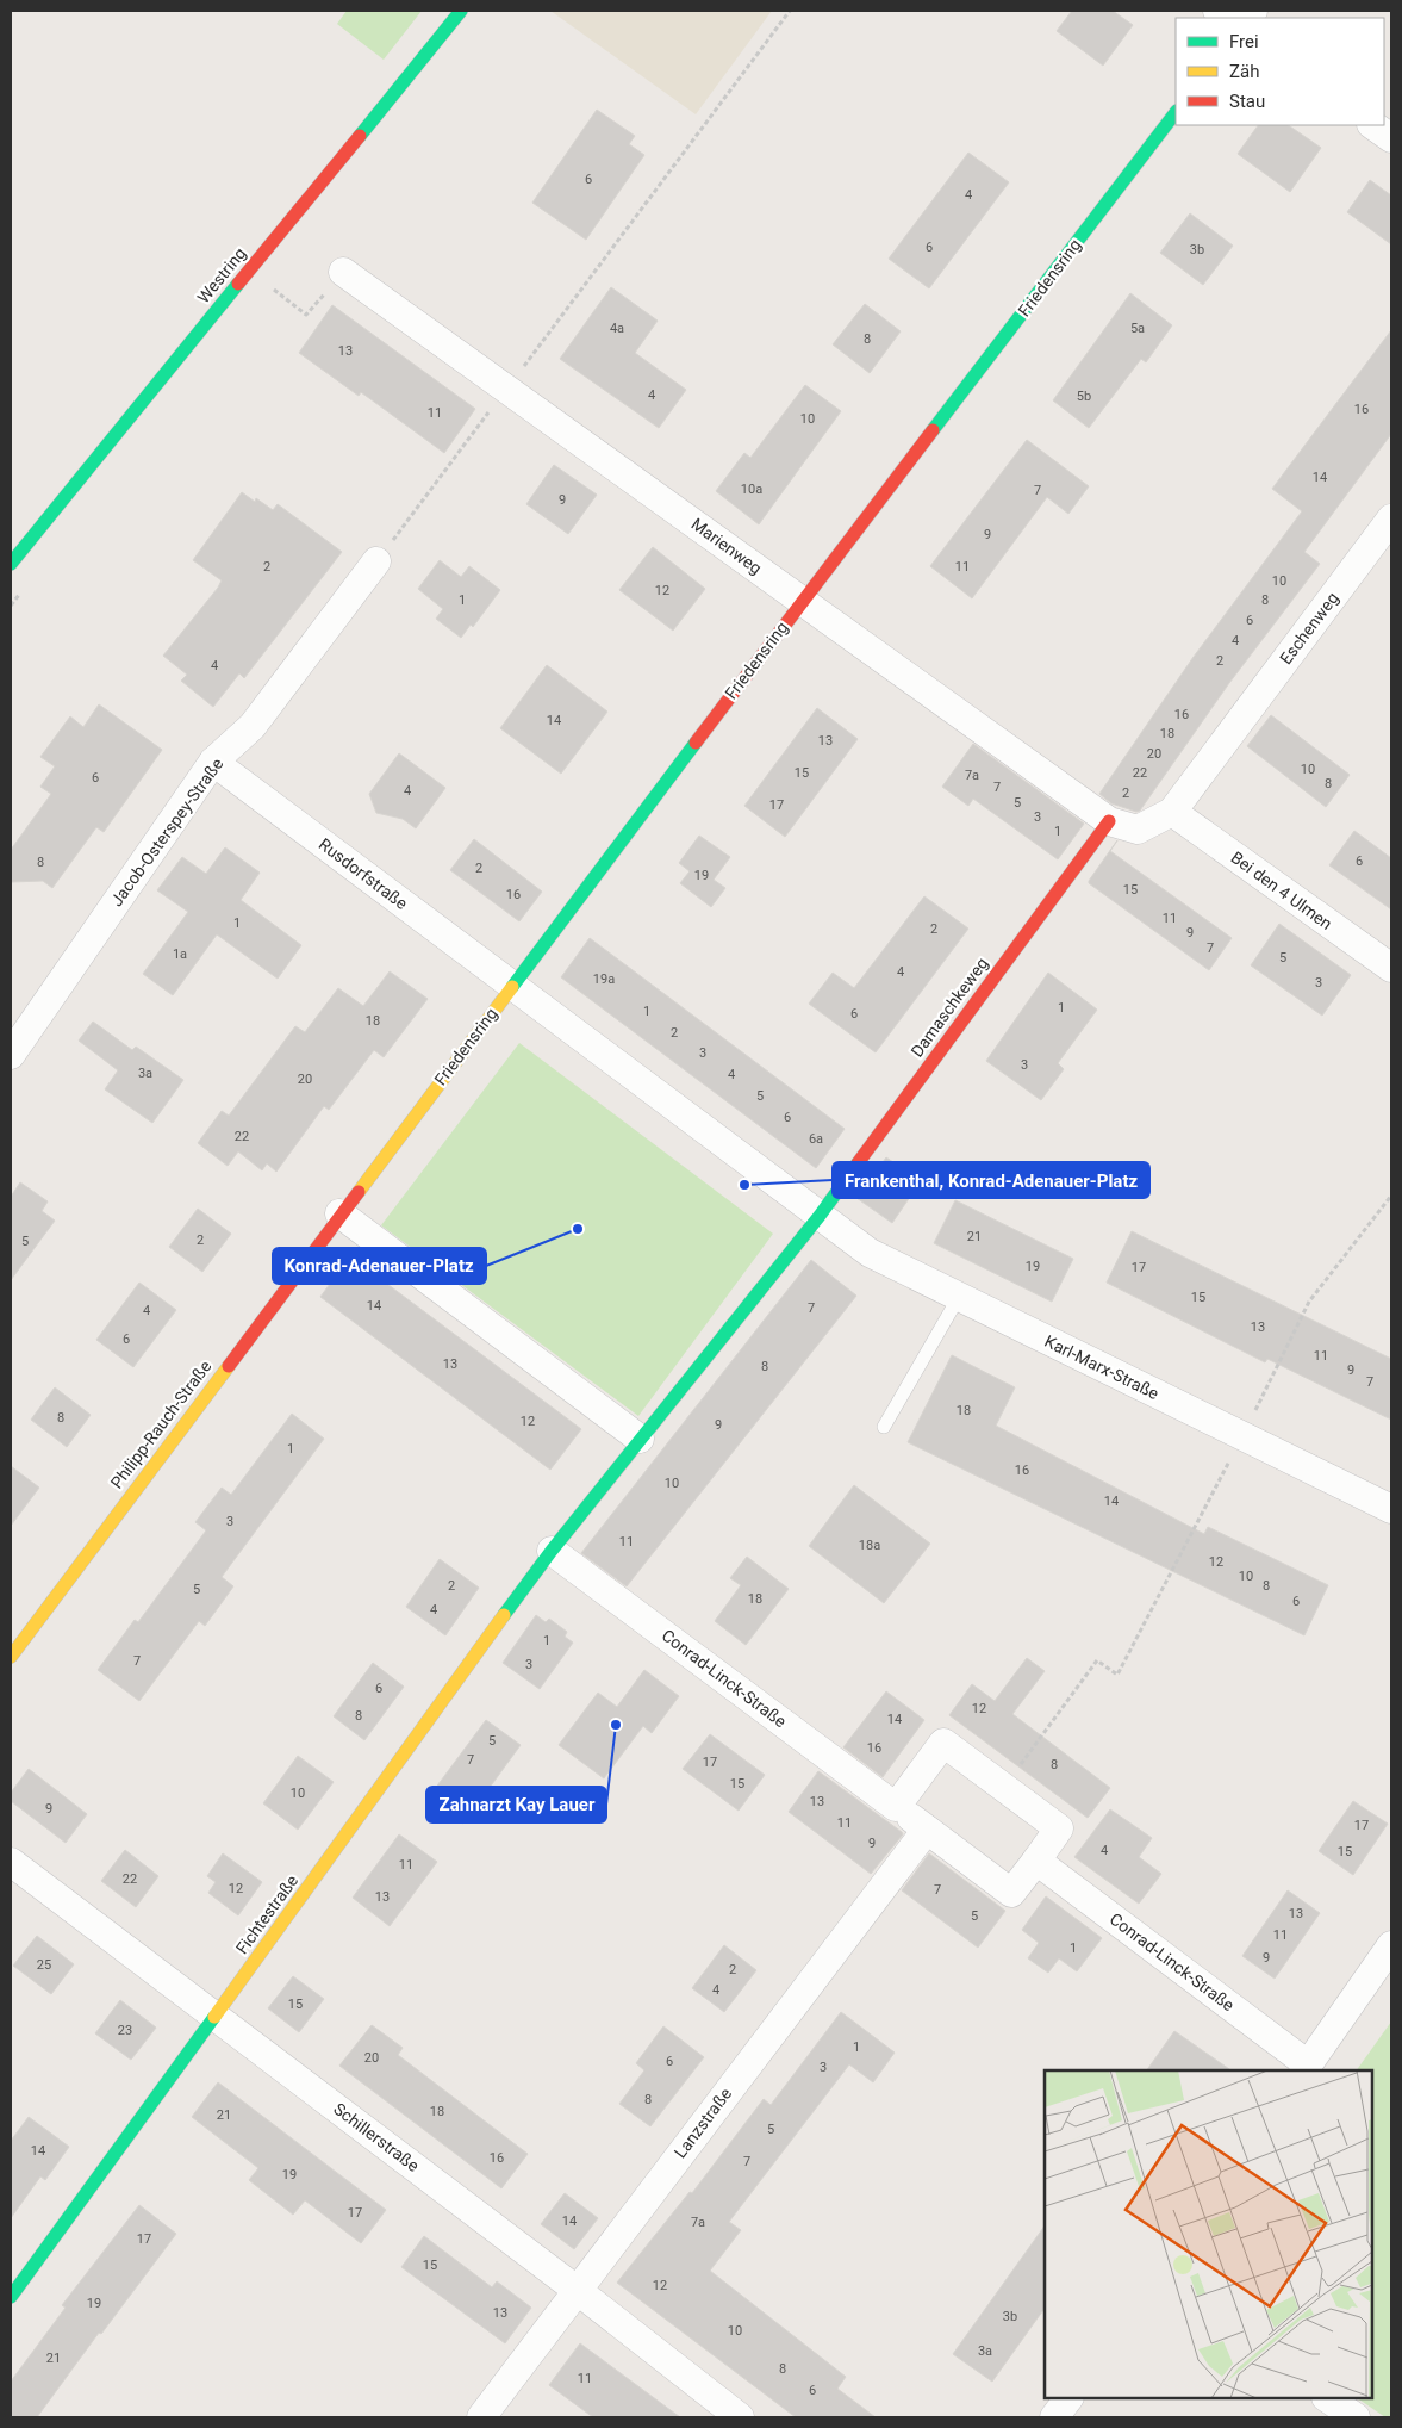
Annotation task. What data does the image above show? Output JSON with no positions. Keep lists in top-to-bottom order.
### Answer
{
  "streets": {
    "street": [
      "Westring",
      "Friedensring",
      "Marienweg",
      "Eschenweg",
      "Jacob-Osterspey-Straße",
      "Rusdorfstraße",
      "Bei den 4 Ulmen",
      "Damaschkeweg",
      "Karl-Marx-Straße",
      "Philipp-Rauch-Straße",
      "Conrad-Linck-Straße",
      "Fichtestraße",
      "Lanzstraße",
      "Schillerstraße"
    ]
  },
  "crossings": [
    ["Friedensring", "Marienweg"],
    ["Friedensring", "Rusdorfstraße"],
    ["Friedensring", "Philipp-Rauch-Straße"],
    ["Marienweg", "Damaschkeweg"],
    ["Eschenweg", "Bei den 4 Ulmen"],
    ["Jacob-Osterspey-Straße", "Rusdorfstraße"],
    ["Rusdorfstraße", "Damaschkeweg"],
    ["Rusdorfstraße", "Karl-Marx-Straße"],
    ["Damaschkeweg", "Karl-Marx-Straße"],
    ["Damaschkeweg", "Fichtestraße"],
    ["Conrad-Linck-Straße", "Fichtestraße"],
    ["Conrad-Linck-Straße", "Lanzstraße"],
    ["Fichtestraße", "Schillerstraße"],
    ["Lanzstraße", "Schillerstraße"]
  ],
  "places": ["Frankenthal, Konrad-Adenauer-Platz", "Konrad-Adenauer-Platz", "Zahnarzt Kay Lauer"],
  "house_numbers": [
    "6",
    "4",
    "6",
    "3b",
    "4a",
    "5a",
    "8",
    "13",
    "4",
    "5b",
    "16",
    "11",
    "10",
    "14",
    "10a",
    "7",
    "9",
    "9",
    "2",
    "11",
    "10",
    "12",
    "1",
    "8",
    "6",
    "4",
    "2",
    "4",
    "16",
    "14",
    "18",
    "13",
    "20",
    "10",
    "15",
    "22",
    "7a",
    "6",
    "8",
    "7",
    "4",
    "2",
    "5",
    "17",
    "3",
    "1",
    "6",
    "8",
    "2",
    "19",
    "15",
    "16",
    "11",
    "1",
    "2",
    "9",
    "7",
    "1a",
    "5",
    "4",
    "19a",
    "3",
    "1",
    "1",
    "6",
    "18",
    "2",
    "3",
    "3",
    "3a",
    "4",
    "20",
    "5",
    "6",
    "22",
    "6a",
    "21",
    "2",
    "5",
    "19",
    "17",
    "15",
    "14",
    "7",
    "4",
    "13",
    "6",
    "11",
    "13",
    "8",
    "9",
    "7",
    "18",
    "8",
    "12",
    "9",
    "1",
    "16",
    "10",
    "14",
    "3",
    "11",
    "18a",
    "12",
    "10",
    "2",
    "8",
    "5",
    "18",
    "6",
    "4",
    "1",
    "7",
    "3",
    "6",
    "12",
    "8",
    "14",
    "5",
    "16",
    "7",
    "17",
    "8",
    "15",
    "10",
    "13",
    "9",
    "11",
    "17",
    "9",
    "4",
    "15",
    "11",
    "22",
    "12",
    "7",
    "13",
    "13",
    "5",
    "11",
    "1",
    "9",
    "25",
    "2",
    "4",
    "15",
    "23",
    "1",
    "20",
    "6",
    "3",
    "8",
    "18",
    "21",
    "5",
    "14",
    "16",
    "7",
    "19",
    "17",
    "14",
    "7a",
    "17",
    "15",
    "12",
    "19",
    "13",
    "3b",
    "10",
    "3a",
    "21",
    "8",
    "11",
    "6"
  ],
  "legend": ["Frei", "Zäh", "Stau"]
}
